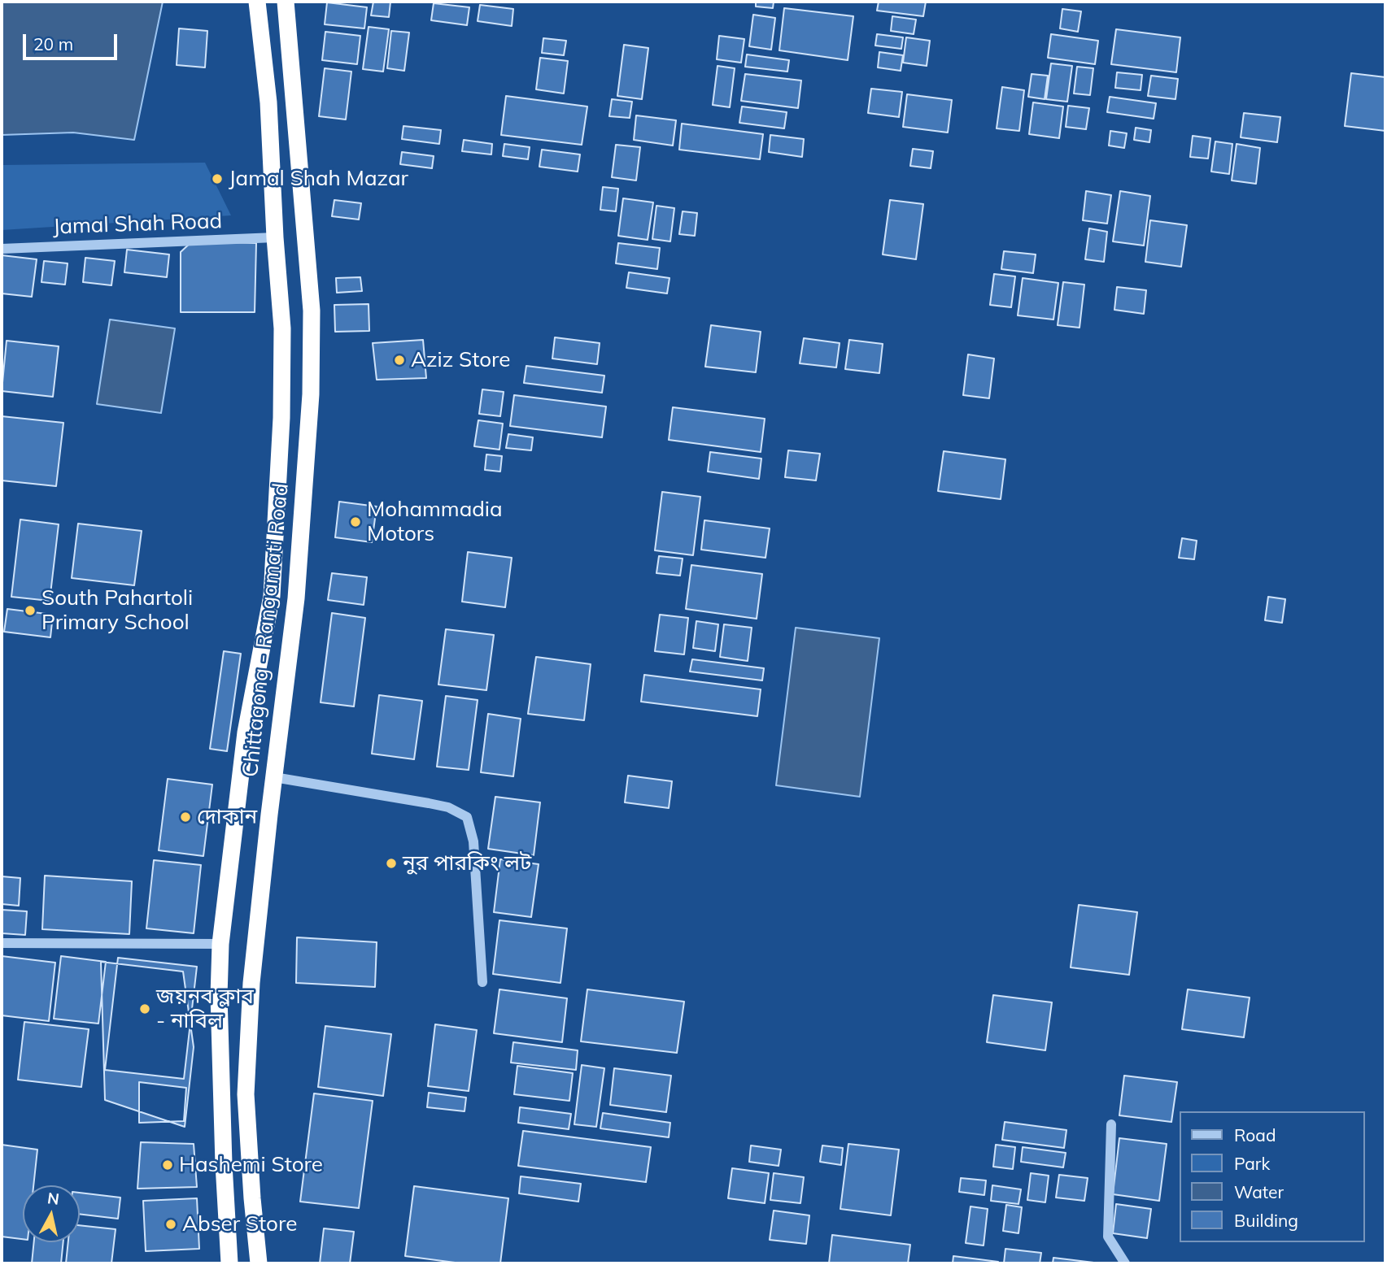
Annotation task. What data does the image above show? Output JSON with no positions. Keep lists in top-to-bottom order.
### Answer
{
  "streets": {
    "highway": ["Chittagong - Rangamati Road"],
    "street": ["Jamal Shah Road"]
  },
  "crossings": [
    ["Jamal Shah Road", "Chittagong - Rangamati Road"]
  ],
  "places": [
    "Jamal Shah Mazar",
    "Aziz Store",
    "Mohammadia Motors",
    "South Pahartoli Primary School",
    "দোকান",
    "নুর পারকিং লট",
    "জয়নব ক্লাব - নাবিল",
    "Hashemi Store",
    "Abser Store"
  ],
  "legend": [
    "Road",
    "Park",
    "Water",
    "Building"
  ],
  "scale_bar": "20 m",
  "north": "top"
}
